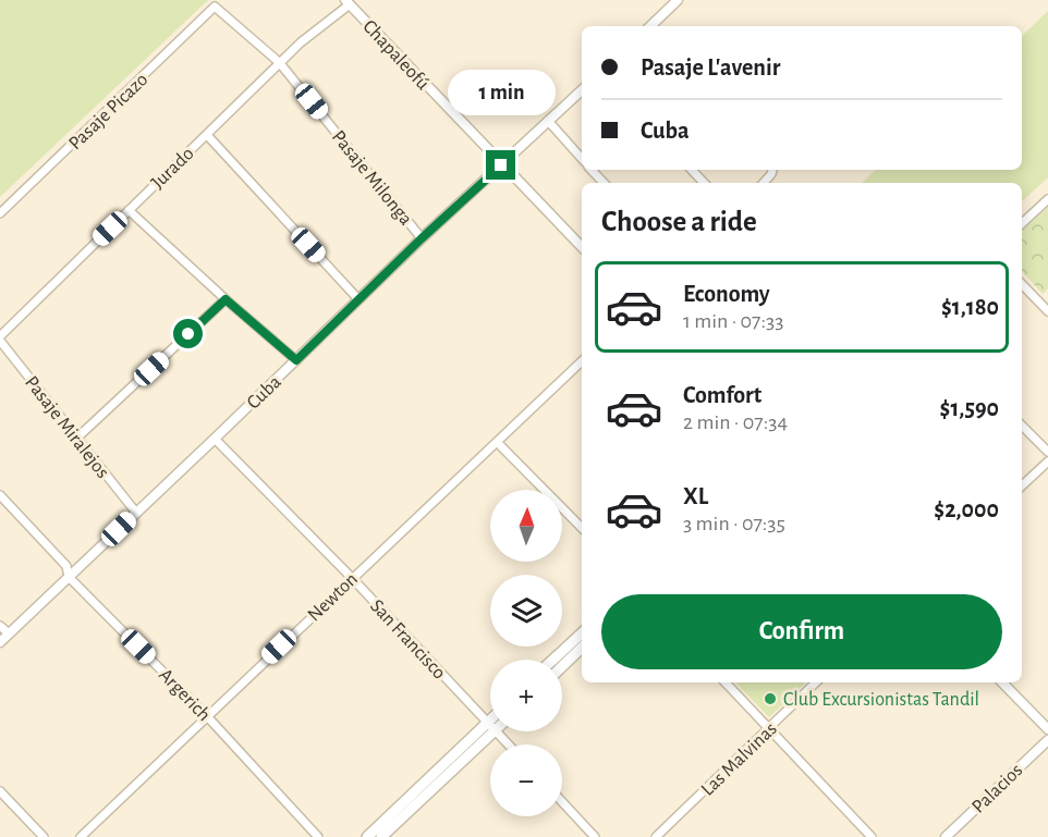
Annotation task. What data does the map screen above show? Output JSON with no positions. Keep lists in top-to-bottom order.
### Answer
{
  "streets": {
    "street": [
      "Chapaleofú",
      "Pasaje Picazo",
      "Jurado",
      "Pasaje Milonga",
      "Cuba",
      "Pasaje Miralejos",
      "Newton",
      "San Francisco",
      "Argerich",
      "Las Malvinas",
      "Palacios"
    ]
  },
  "crossings": [
    ["Chapaleofú", "Jurado"],
    ["Chapaleofú", "Cuba"],
    ["Pasaje Picazo", "Pasaje Milonga"],
    ["Jurado", "Pasaje Milonga"],
    ["Jurado", "Pasaje Miralejos"],
    ["Pasaje Milonga", "Cuba"],
    ["Cuba", "Pasaje Miralejos"],
    ["Cuba", "San Francisco"],
    ["Cuba", "Argerich"],
    ["Newton", "San Francisco"],
    ["Newton", "Argerich"]
  ],
  "places": ["Club Excursionistas Tandil"],
  "north": "top",
  "page": {
    "banner": ["Pasaje L'avenir", "Cuba"],
    "bubble": "1 min",
    "heading": "Choose a ride",
    "list": [
      {
        "name": "Economy",
        "note": "1 min · 07:33",
        "value": "$1,180"
      },
      {
        "name": "Comfort",
        "note": "2 min · 07:34",
        "value": "$1,590"
      },
      {
        "name": "XL",
        "note": "3 min · 07:35",
        "value": "$2,000"
      }
    ],
    "map_buttons": ["+", "−"],
    "buttons": "Confirm"
  }
}
